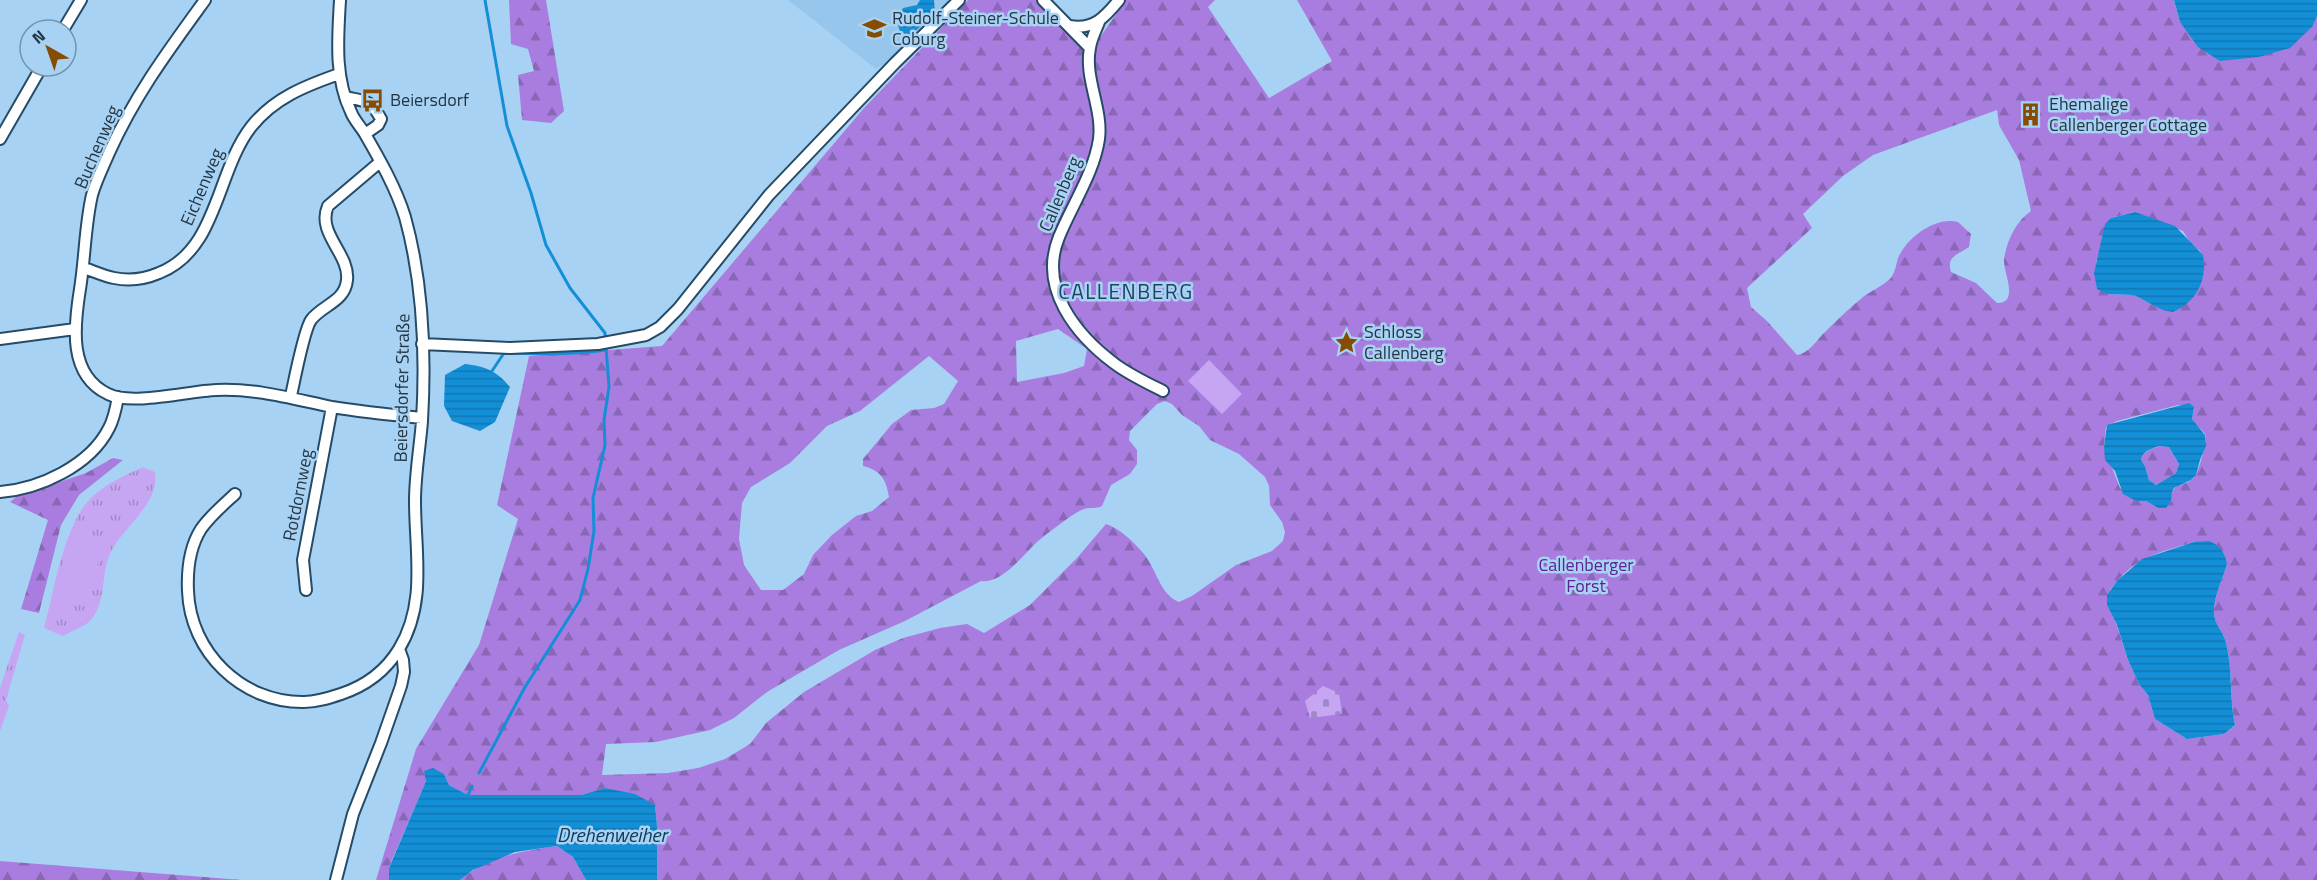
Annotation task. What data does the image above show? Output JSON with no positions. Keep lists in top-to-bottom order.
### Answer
{
  "streets": {
    "street": [
      "Buchenweg",
      "Eichenweg",
      "Callenberg",
      "Beiersdorfer Straße",
      "Rotdornweg"
    ]
  },
  "crossings": [
    ["Buchenweg", "Eichenweg"],
    ["Buchenweg", "Beiersdorfer Straße"],
    ["Buchenweg", "Rotdornweg"],
    ["Eichenweg", "Beiersdorfer Straße"]
  ],
  "districts": ["CALLENBERG"],
  "water": ["Drehenweiher"],
  "parks": ["Callenberger Forst"],
  "places": {
    "school or university": ["Rudolf-Steiner-Schule Coburg"],
    "bus stop": ["Beiersdorf"],
    "building": ["Ehemalige Callenberger Cottage"],
    "place": ["Schloss Callenberg"]
  },
  "north": "top left"
}
